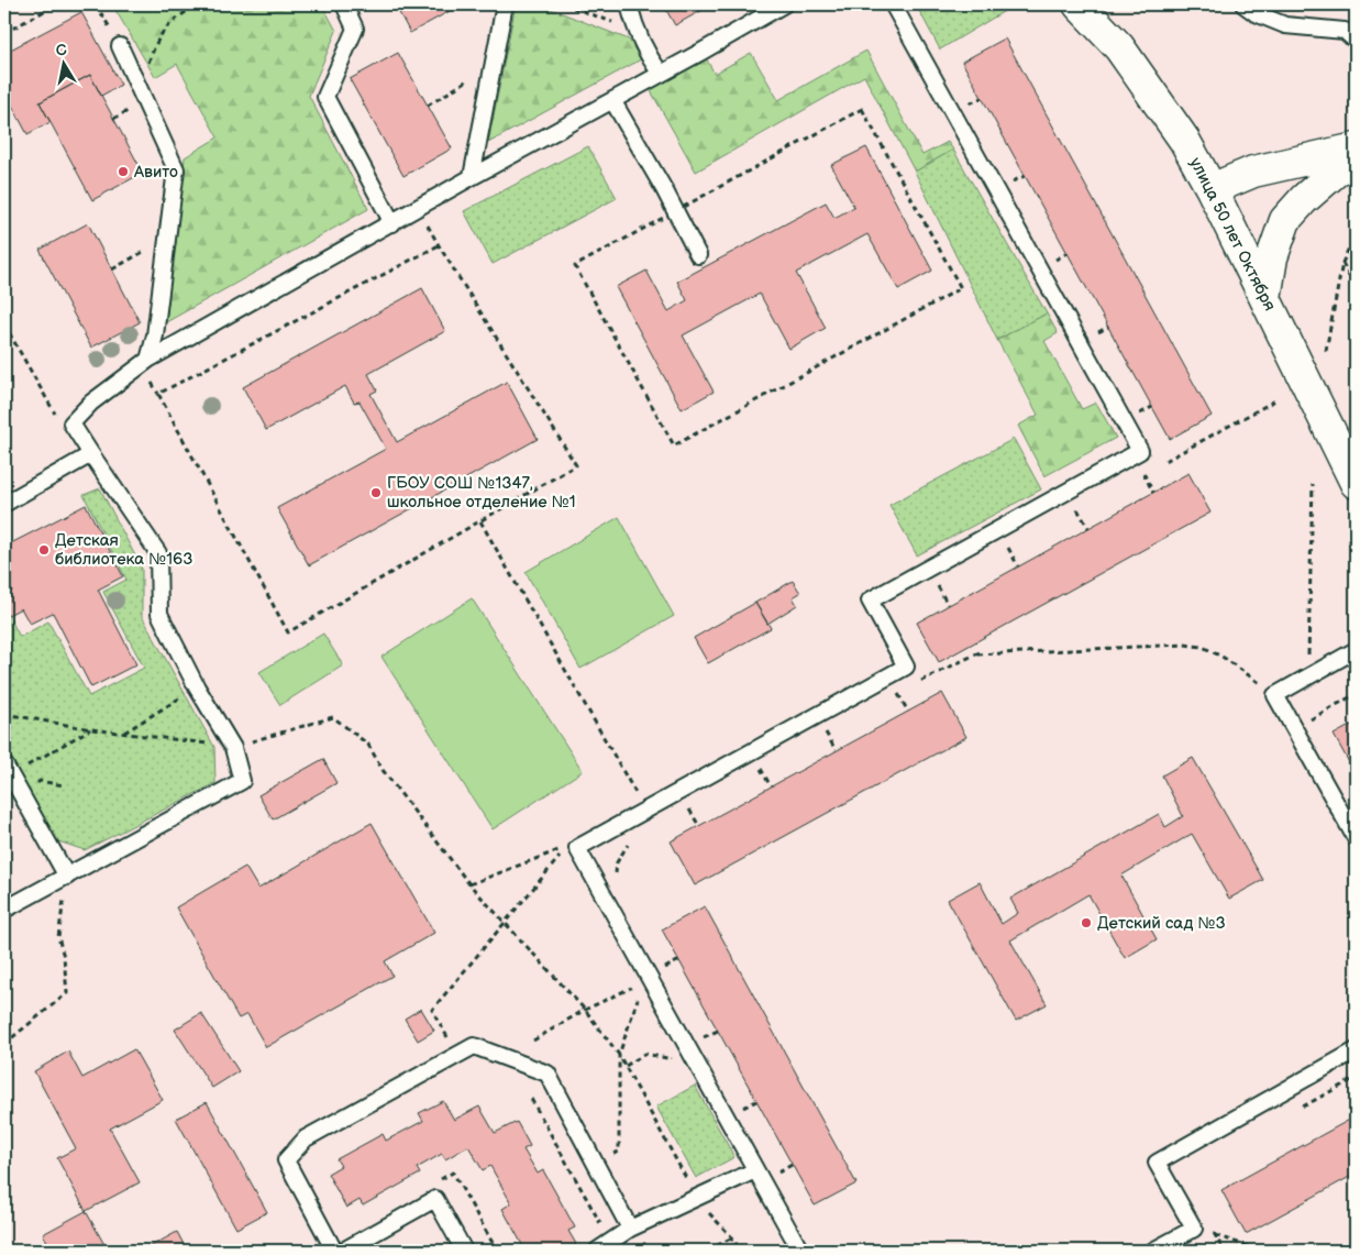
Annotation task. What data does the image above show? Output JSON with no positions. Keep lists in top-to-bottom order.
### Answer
{
  "streets": {
    "street": ["улица 50 лет Октября"]
  },
  "places": [
    "Авито",
    "ГБОУ СОШ №1347, школьное отделение №1",
    "Детская библиотека №163",
    "Детский сад №3"
  ],
  "north": "top"
}
